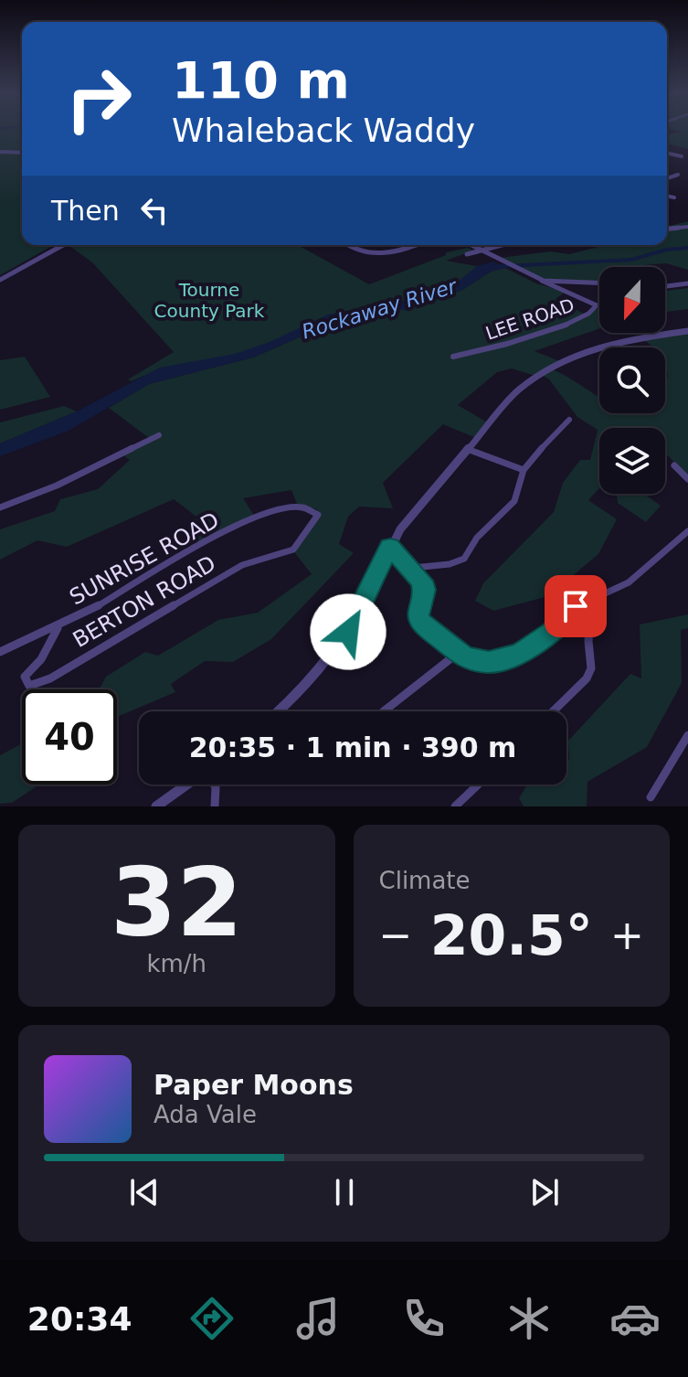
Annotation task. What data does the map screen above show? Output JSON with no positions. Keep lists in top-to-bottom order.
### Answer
{
  "streets": {
    "street": ["LEE ROAD", "SUNRISE ROAD", "BERTON ROAD"]
  },
  "crossings": [
    ["SUNRISE ROAD", "BERTON ROAD"]
  ],
  "water": ["Rockaway River"],
  "parks": ["Tourne County Park"],
  "north": "bottom",
  "page": {
    "turn": ["110 m", "Whaleback Waddy"],
    "then": "Then",
    "limit": "40",
    "trip": "20:35 · 1 min · 390 m",
    "tile": [
      ["32", "km/h"],
      "Climate"
    ],
    "heat": ["−", "20.5°", "+"],
    "song": ["Paper Moons", "Ada Vale"],
    "tabs": "20:34"
  }
}
